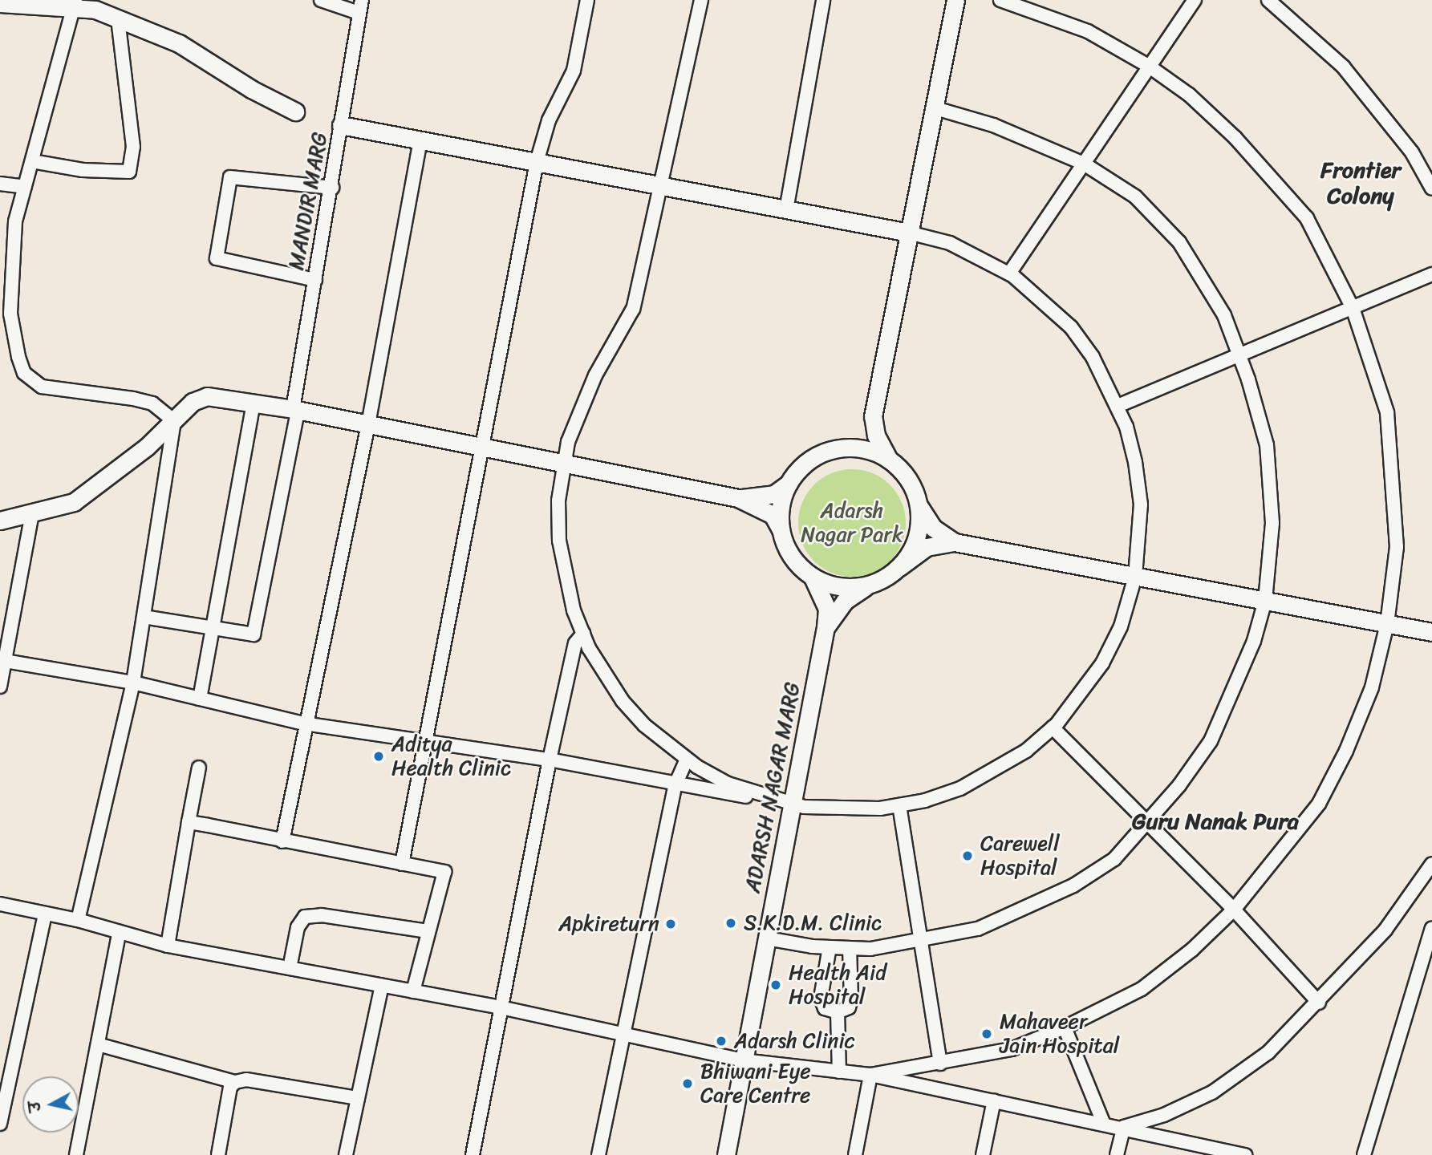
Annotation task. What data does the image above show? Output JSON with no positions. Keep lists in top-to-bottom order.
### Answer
{
  "streets": {
    "street": ["MANDIR MARG", "ADARSH NAGAR MARG"]
  },
  "districts": ["Frontier Colony", "Guru Nanak Pura"],
  "parks": ["Adarsh Nagar Park"],
  "places": [
    "Aditya Health Clinic",
    "Carewell Hospital",
    "S.K.D.M. Clinic",
    "Apkireturn",
    "Health Aid Hospital",
    "Mahaveer Jain Hospital",
    "Adarsh Clinic",
    "Bhiwani Eye Care Centre"
  ],
  "north": "left"
}
